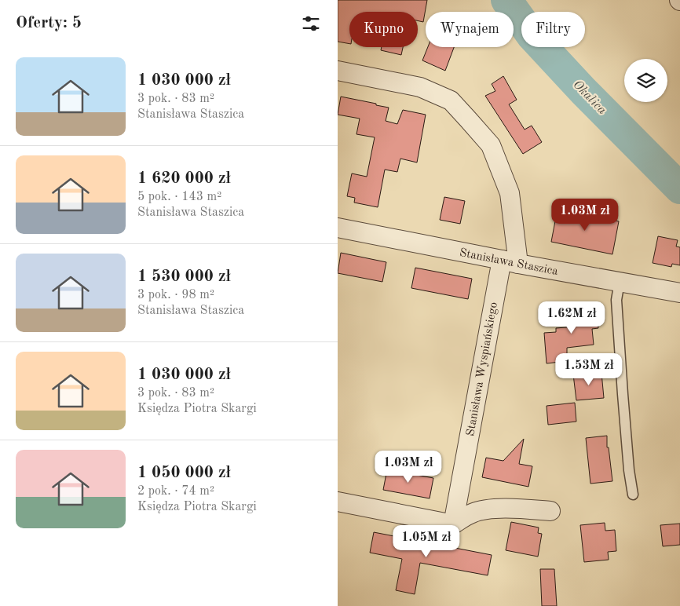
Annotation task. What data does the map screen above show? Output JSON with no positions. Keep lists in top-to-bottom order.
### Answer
{
  "streets": {
    "street": ["Stanisława Staszica", "Stanisława Wyspiańskiego"]
  },
  "crossings": [
    ["Stanisława Staszica", "Stanisława Wyspiańskiego"]
  ],
  "water": ["Okalica"],
  "page": {
    "heading": "Oferty: 5",
    "chip": ["Kupno", "Wynajem", "Filtry"],
    "list": [
      {
        "name": "1 030 000 zł",
        "note": "3 pok. · 83 m² · Stanisława Staszica"
      },
      {
        "name": "1 620 000 zł",
        "note": "5 pok. · 143 m² · Stanisława Staszica"
      },
      {
        "name": "1 530 000 zł",
        "note": "3 pok. · 98 m² · Stanisława Staszica"
      },
      {
        "name": "1 030 000 zł",
        "note": "3 pok. · 83 m² · Księdza Piotra Skargi"
      },
      {
        "name": "1 050 000 zł",
        "note": "2 pok. · 74 m² · Księdza Piotra Skargi"
      }
    ],
    "price": [
      "1.03M zł",
      "1.62M zł",
      "1.53M zł",
      "1.03M zł",
      "1.05M zł"
    ]
  }
}
